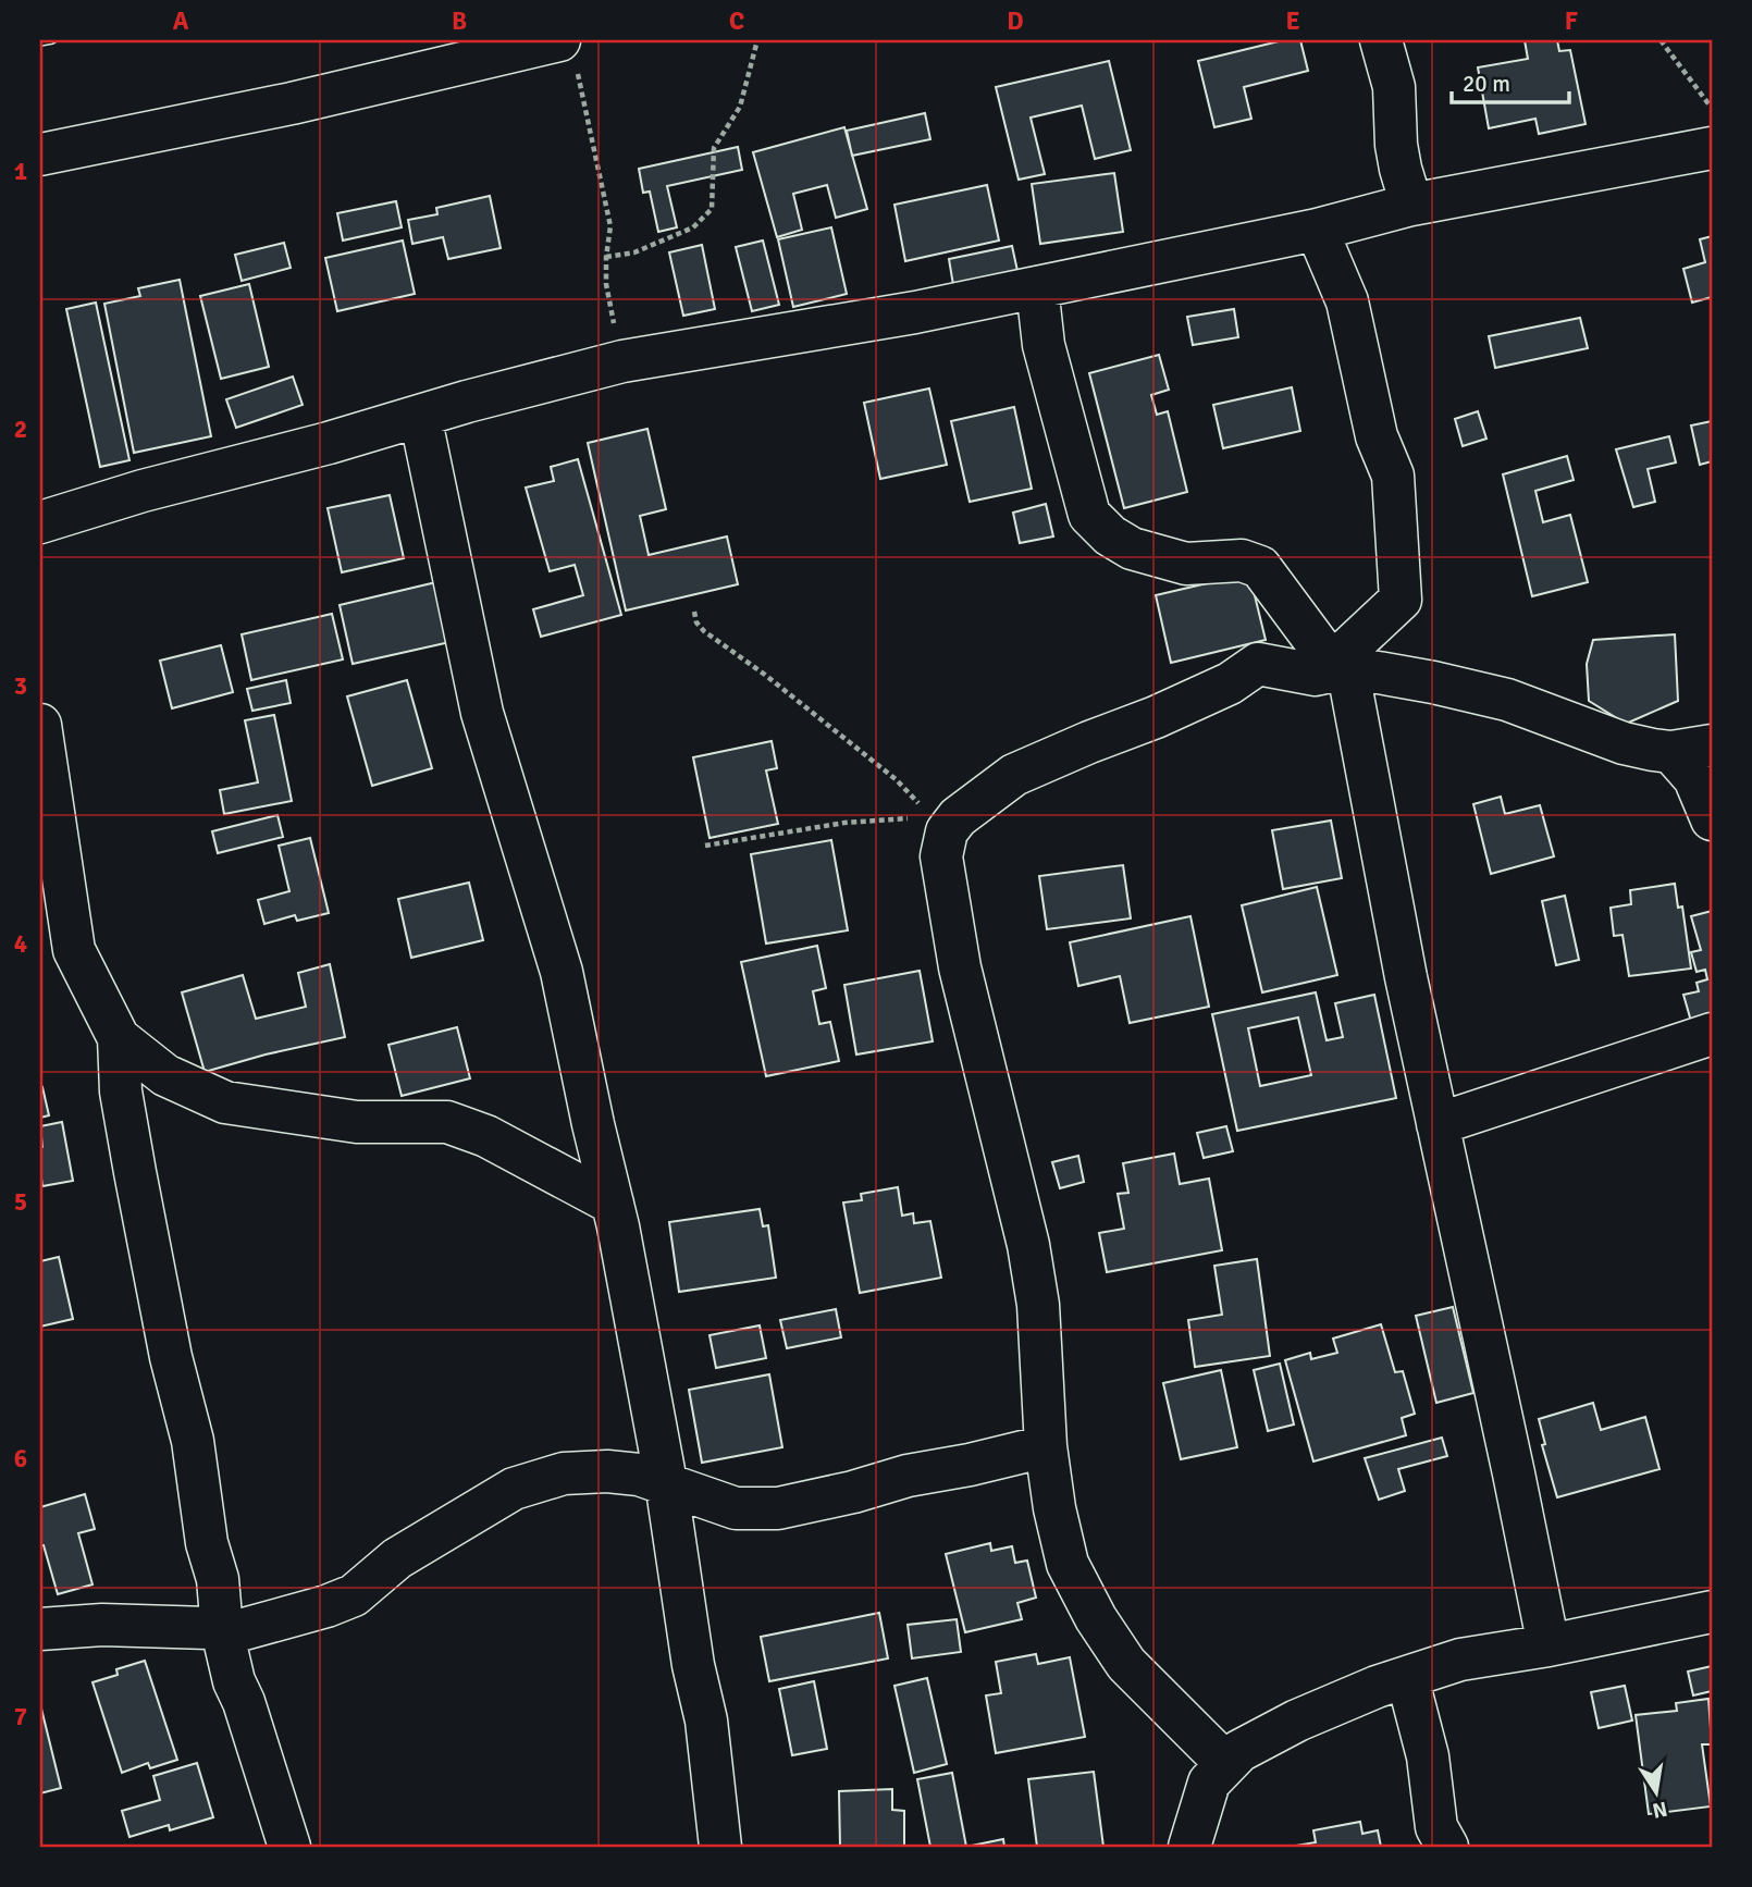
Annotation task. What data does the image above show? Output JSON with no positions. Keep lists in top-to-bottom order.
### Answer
{
  "scale_bar": "20 m",
  "north": "bottom",
  "grid": {
    "columns": [
      "A",
      "B",
      "C",
      "D",
      "E",
      "F"
    ],
    "rows": [
      "1",
      "2",
      "3",
      "4",
      "5",
      "6",
      "7"
    ]
  }
}
